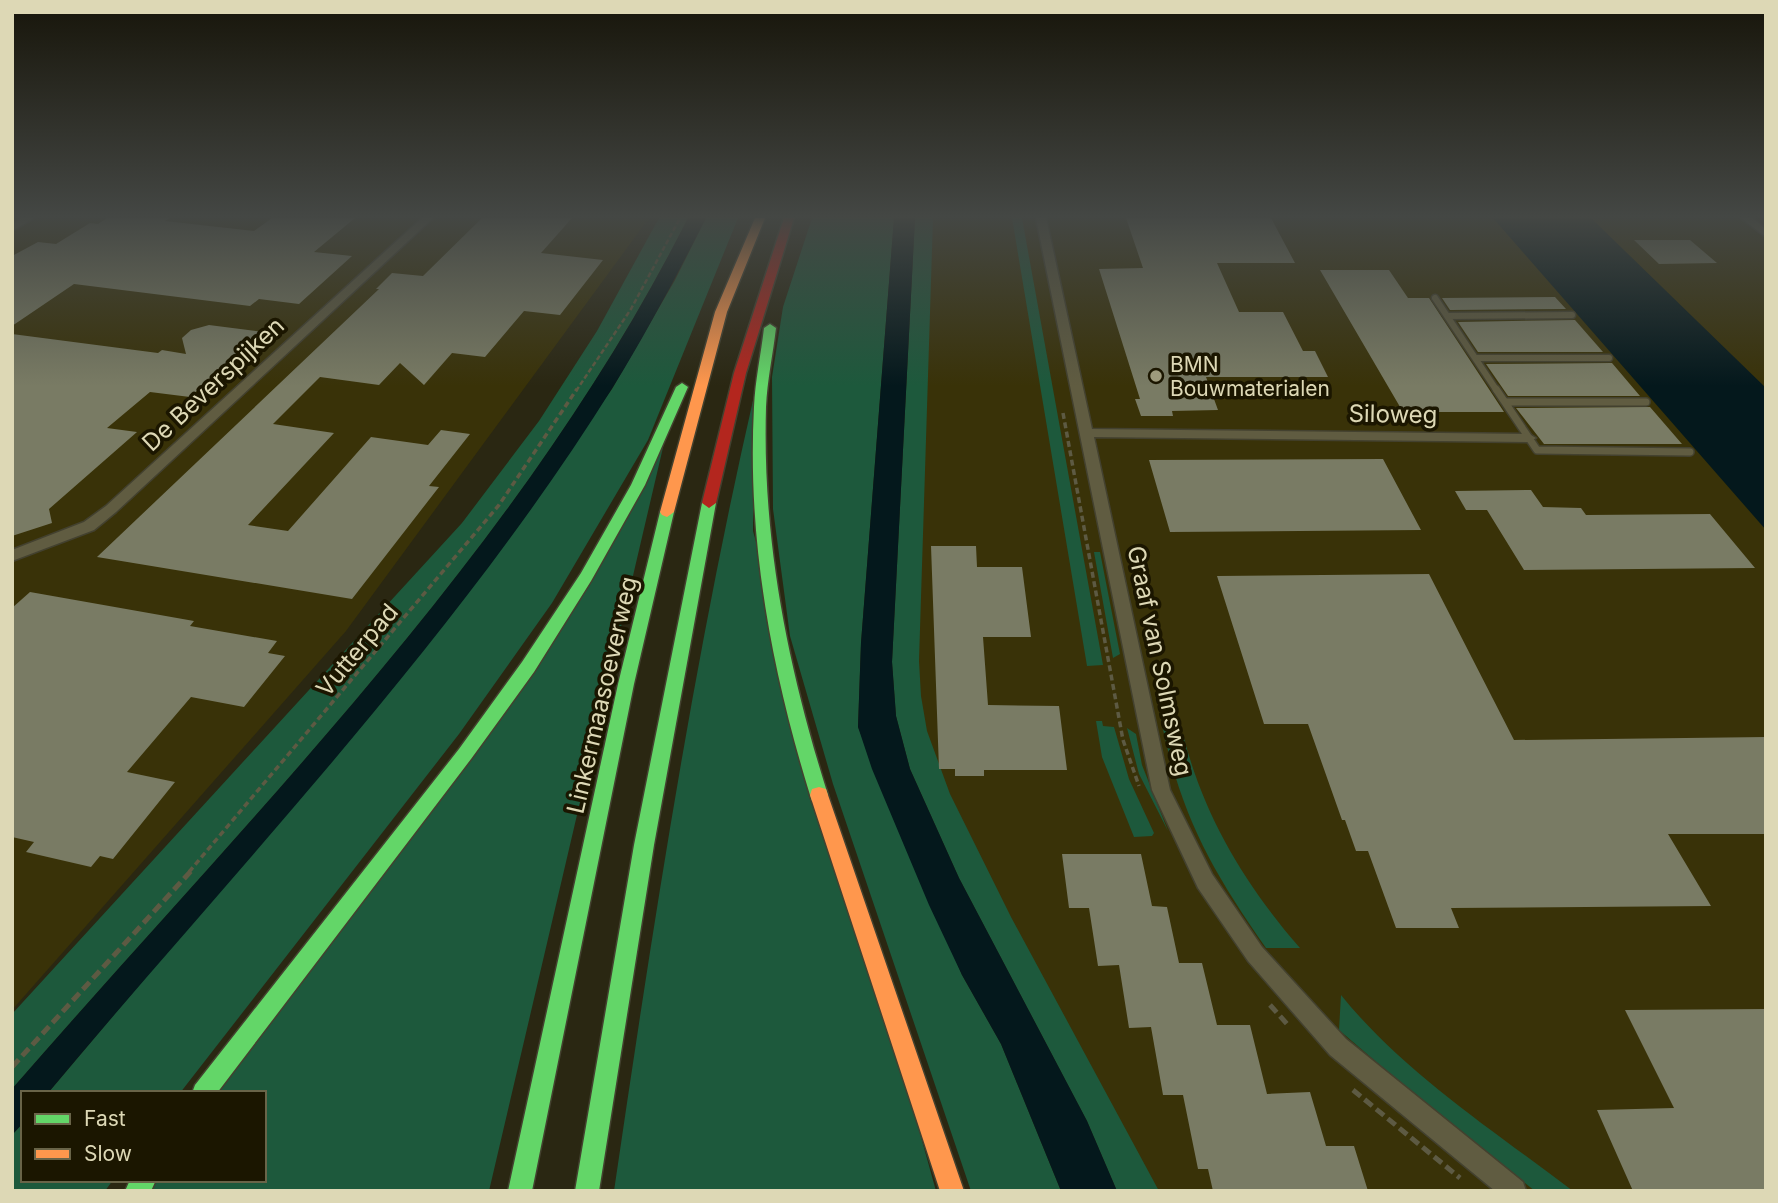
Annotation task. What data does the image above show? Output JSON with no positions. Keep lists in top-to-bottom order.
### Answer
{
  "streets": {
    "highway": ["Linkermaasoeverweg"],
    "street": ["De Beverspijken", "Siloweg", "Graaf van Solmsweg"],
    "path": ["Vutterpad"]
  },
  "crossings": [
    ["Siloweg", "Graaf van Solmsweg"]
  ],
  "places": ["BMN Bouwmaterialen"],
  "legend": ["Fast", "Slow"]
}
